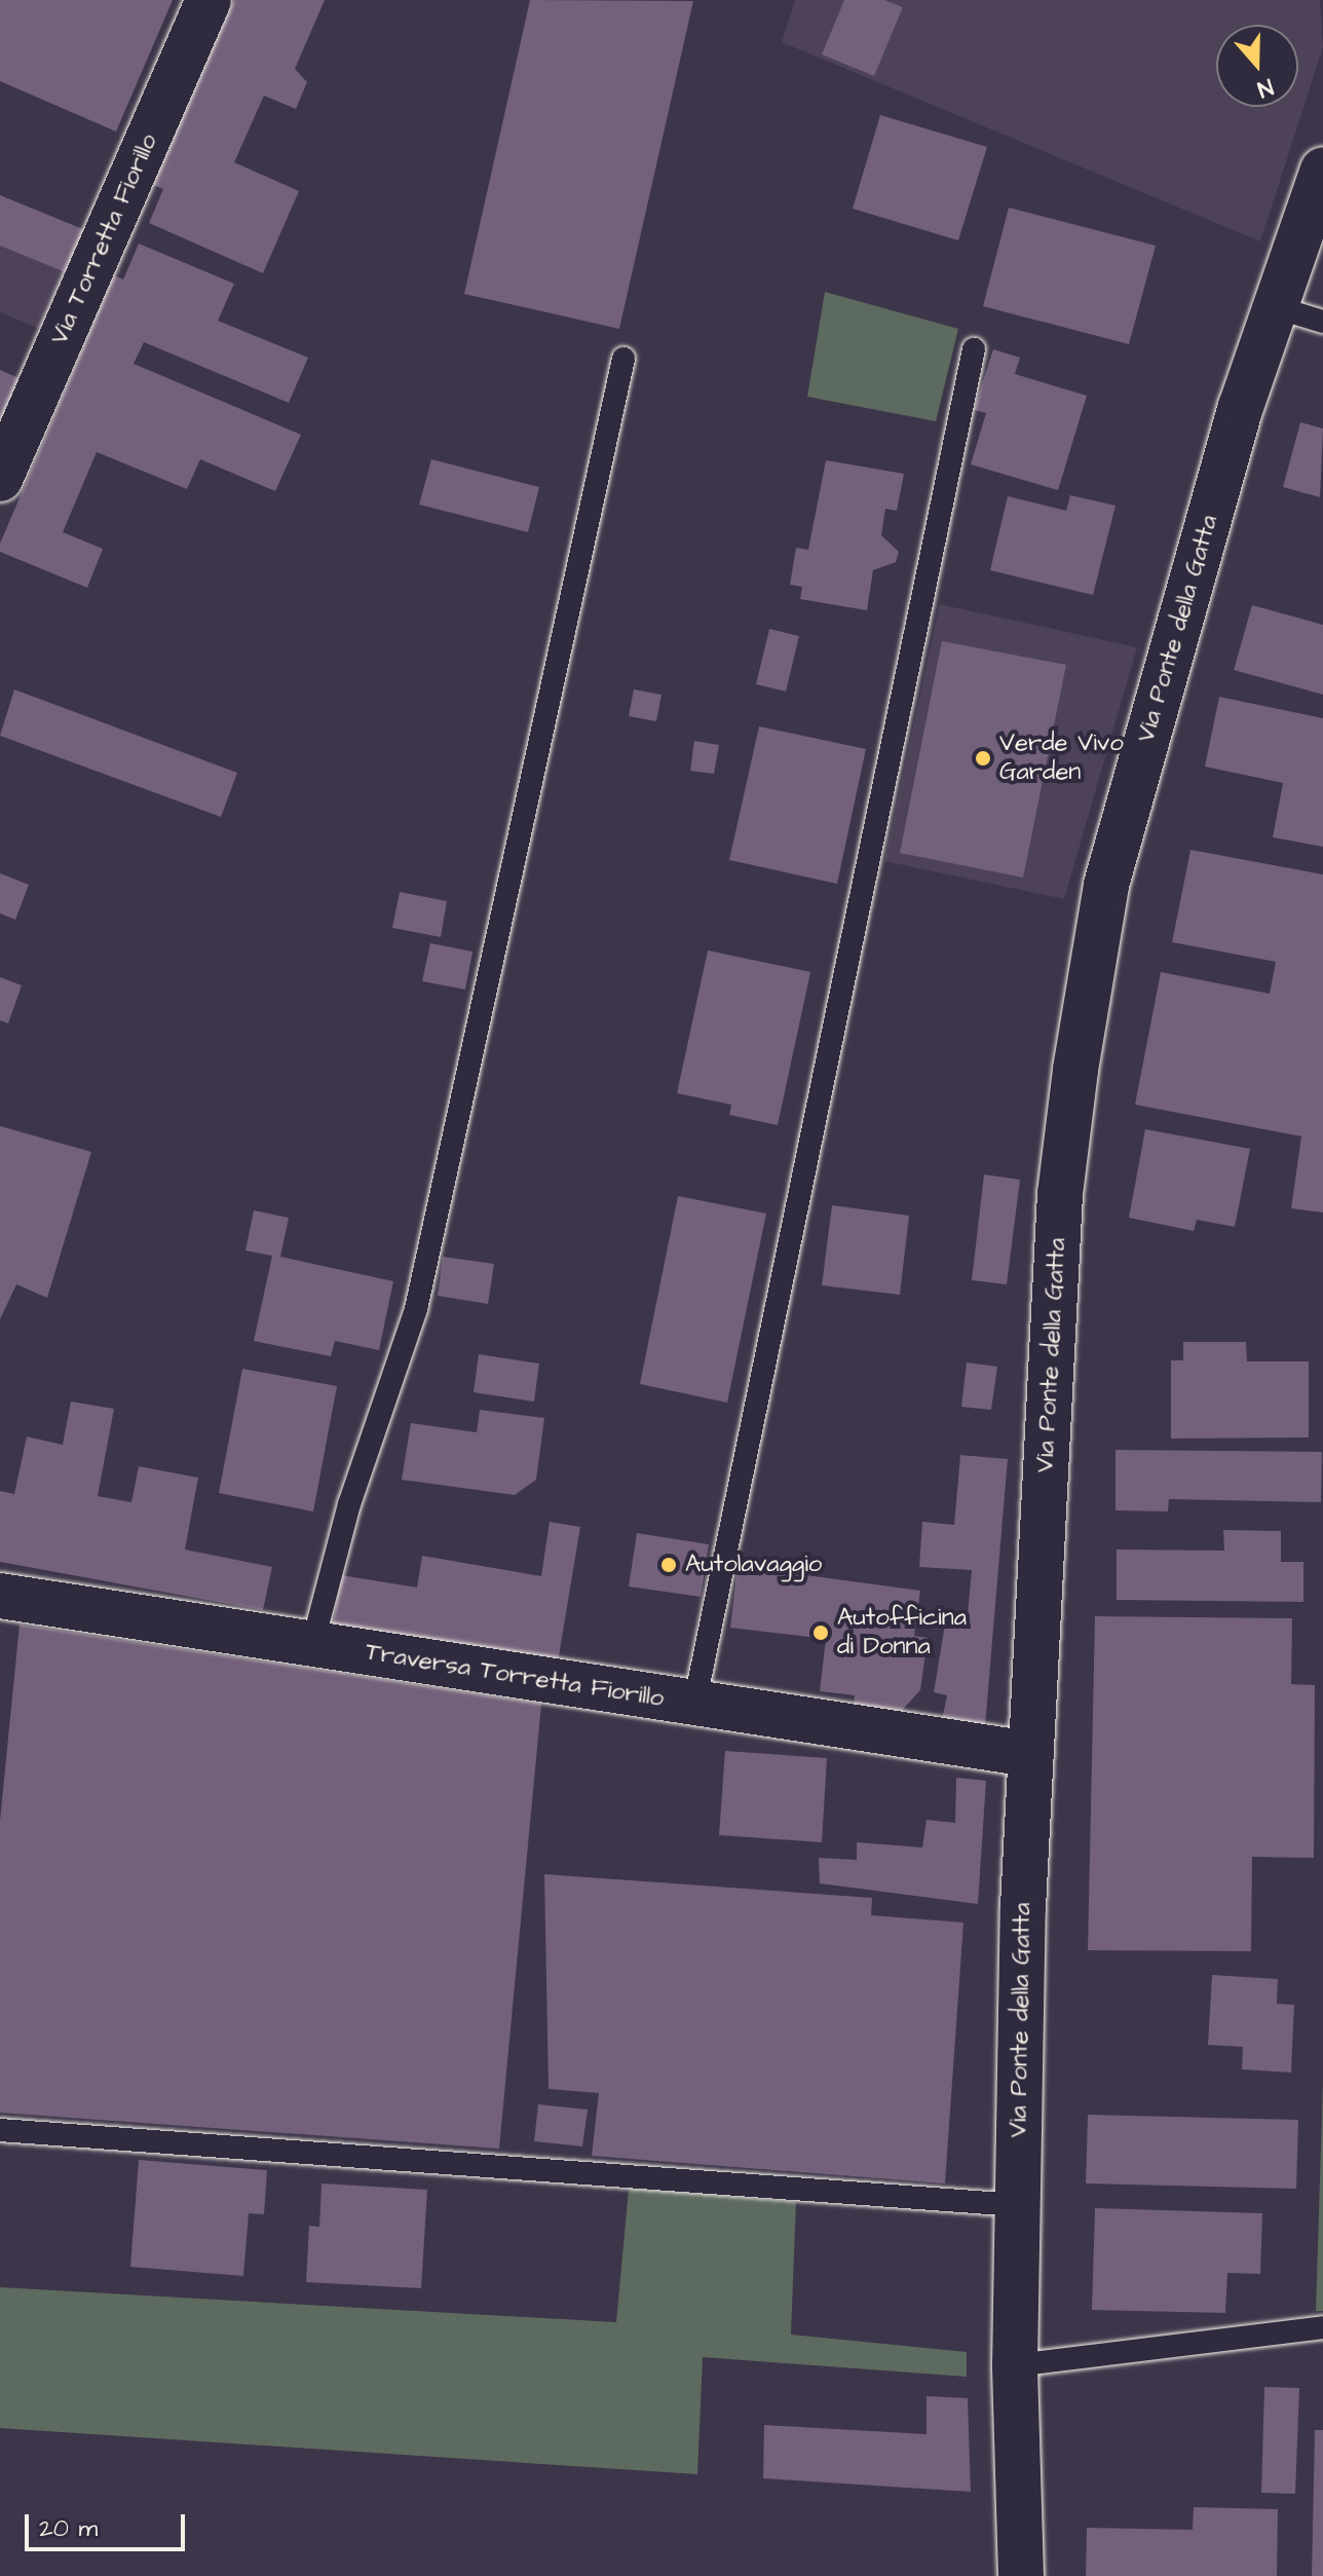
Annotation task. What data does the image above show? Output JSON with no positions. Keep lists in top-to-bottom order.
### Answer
{
  "streets": {
    "street": ["Via Torretta Fiorillo", "Via Ponte della Gatta", "Traversa Torretta Fiorillo"]
  },
  "crossings": [
    ["Via Ponte della Gatta", "Traversa Torretta Fiorillo"]
  ],
  "places": ["Verde Vivo Garden", "Autolavaggio", "Autofficina di Donna"],
  "scale_bar": "20 m",
  "north": "bottom"
}
